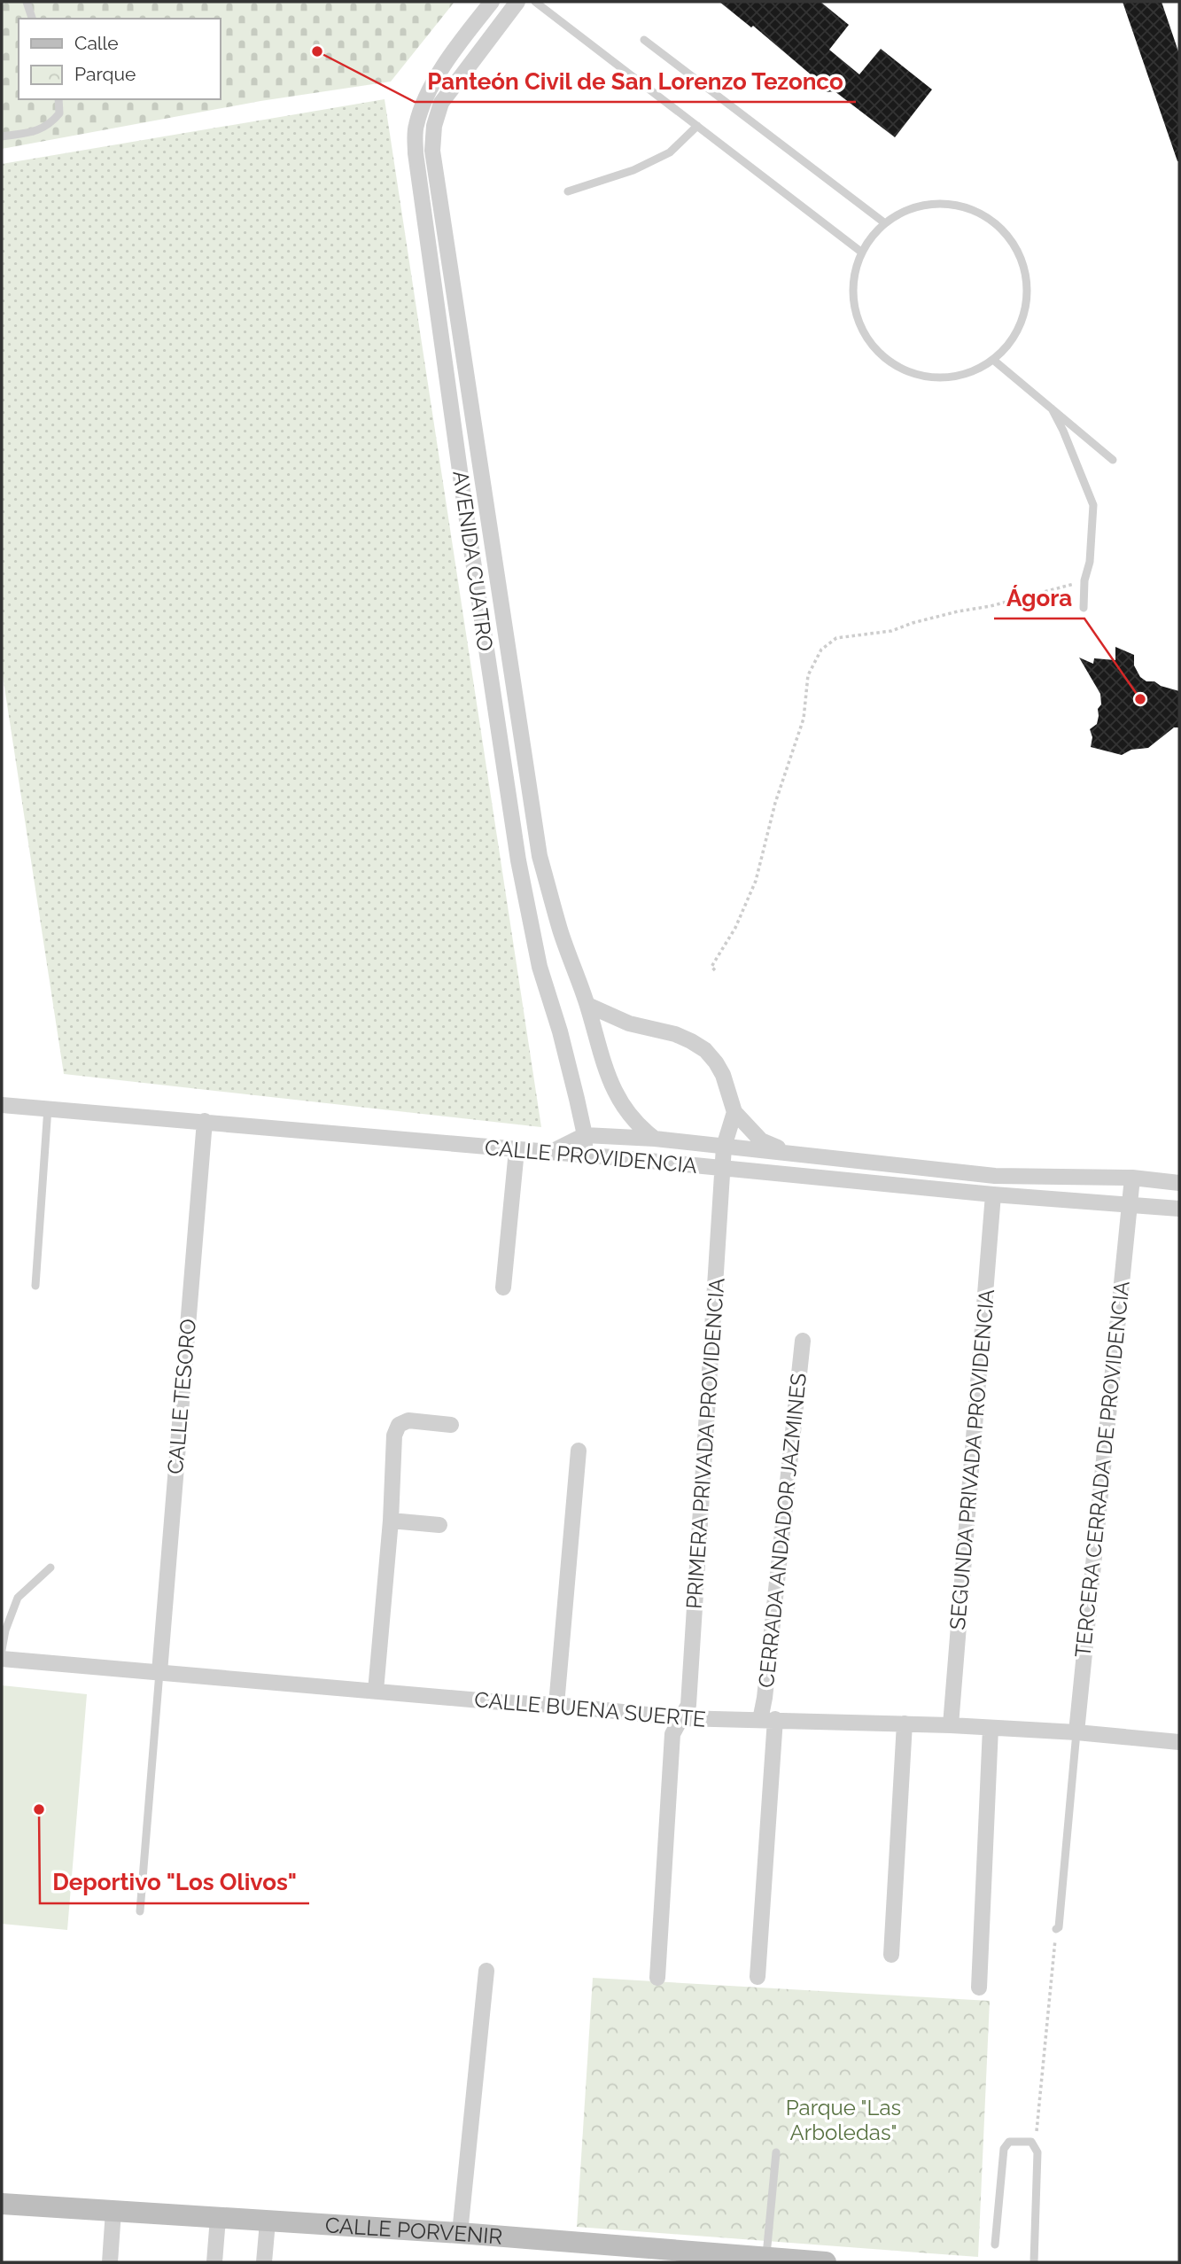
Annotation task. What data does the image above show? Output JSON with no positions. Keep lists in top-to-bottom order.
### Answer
{
  "streets": {
    "street": [
      "AVENIDA CUATRO",
      "CALLE PROVIDENCIA",
      "CALLE TESORO",
      "PRIMERA PRIVADA PROVIDENCIA",
      "SEGUNDA PRIVADA PROVIDENCIA",
      "TERCERA CERRADA DE PROVIDENCIA",
      "CERRADA ANDADOR JAZMINES",
      "CALLE BUENA SUERTE",
      "CALLE PORVENIR"
    ]
  },
  "crossings": [
    ["AVENIDA CUATRO", "CALLE PROVIDENCIA"],
    ["CALLE PROVIDENCIA", "CALLE TESORO"],
    ["CALLE PROVIDENCIA", "PRIMERA PRIVADA PROVIDENCIA"],
    ["CALLE PROVIDENCIA", "SEGUNDA PRIVADA PROVIDENCIA"],
    ["CALLE PROVIDENCIA", "TERCERA CERRADA DE PROVIDENCIA"],
    ["CALLE TESORO", "CALLE BUENA SUERTE"],
    ["PRIMERA PRIVADA PROVIDENCIA", "CALLE BUENA SUERTE"],
    ["SEGUNDA PRIVADA PROVIDENCIA", "CALLE BUENA SUERTE"],
    ["TERCERA CERRADA DE PROVIDENCIA", "CALLE BUENA SUERTE"],
    ["CERRADA ANDADOR JAZMINES", "CALLE BUENA SUERTE"]
  ],
  "parks": ["Parque \"Las Arboledas\""],
  "places": ["Panteón Civil de San Lorenzo Tezonco", "Ágora", "Deportivo \"Los Olivos\""],
  "legend": ["Calle", "Parque"]
}
